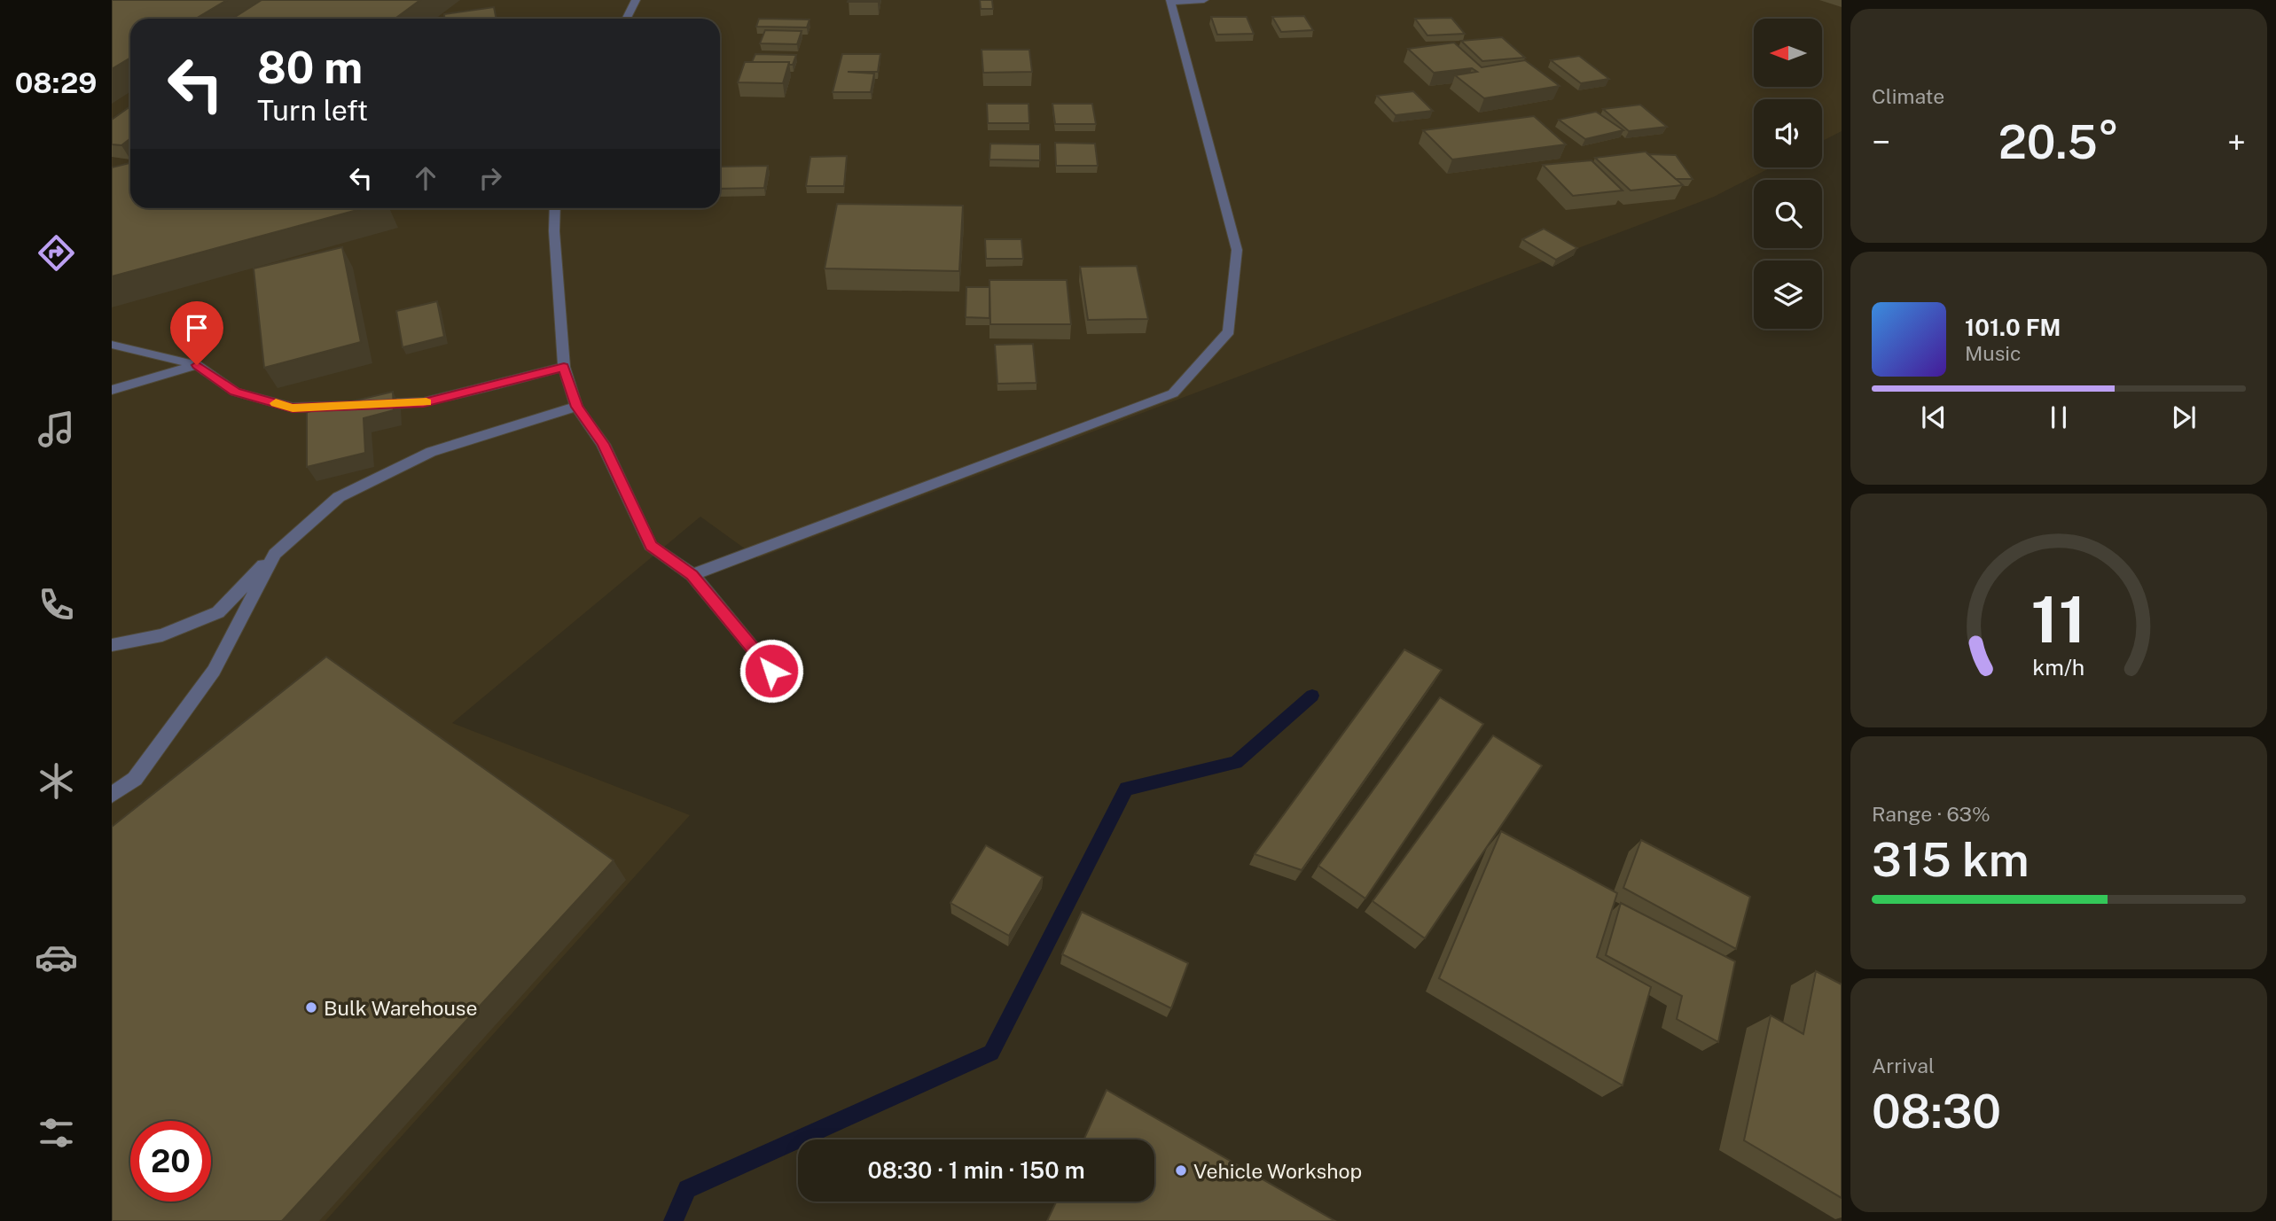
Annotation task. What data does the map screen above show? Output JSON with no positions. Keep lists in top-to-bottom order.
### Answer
{
  "places": ["Bulk Warehouse", "Vehicle Workshop"],
  "north": "left",
  "page": {
    "tabs": "08:29",
    "tile": [
      "Climate",
      ["Range · 63%", "315 km"],
      ["Arrival", "08:30"]
    ],
    "turn": ["80 m", "Turn left"],
    "heat": ["−", "20.5°", "+"],
    "song": ["101.0 FM", "Music"],
    "limit": "20",
    "trip": "08:30 · 1 min · 150 m",
    "gauge": ["11", "km/h"]
  }
}
